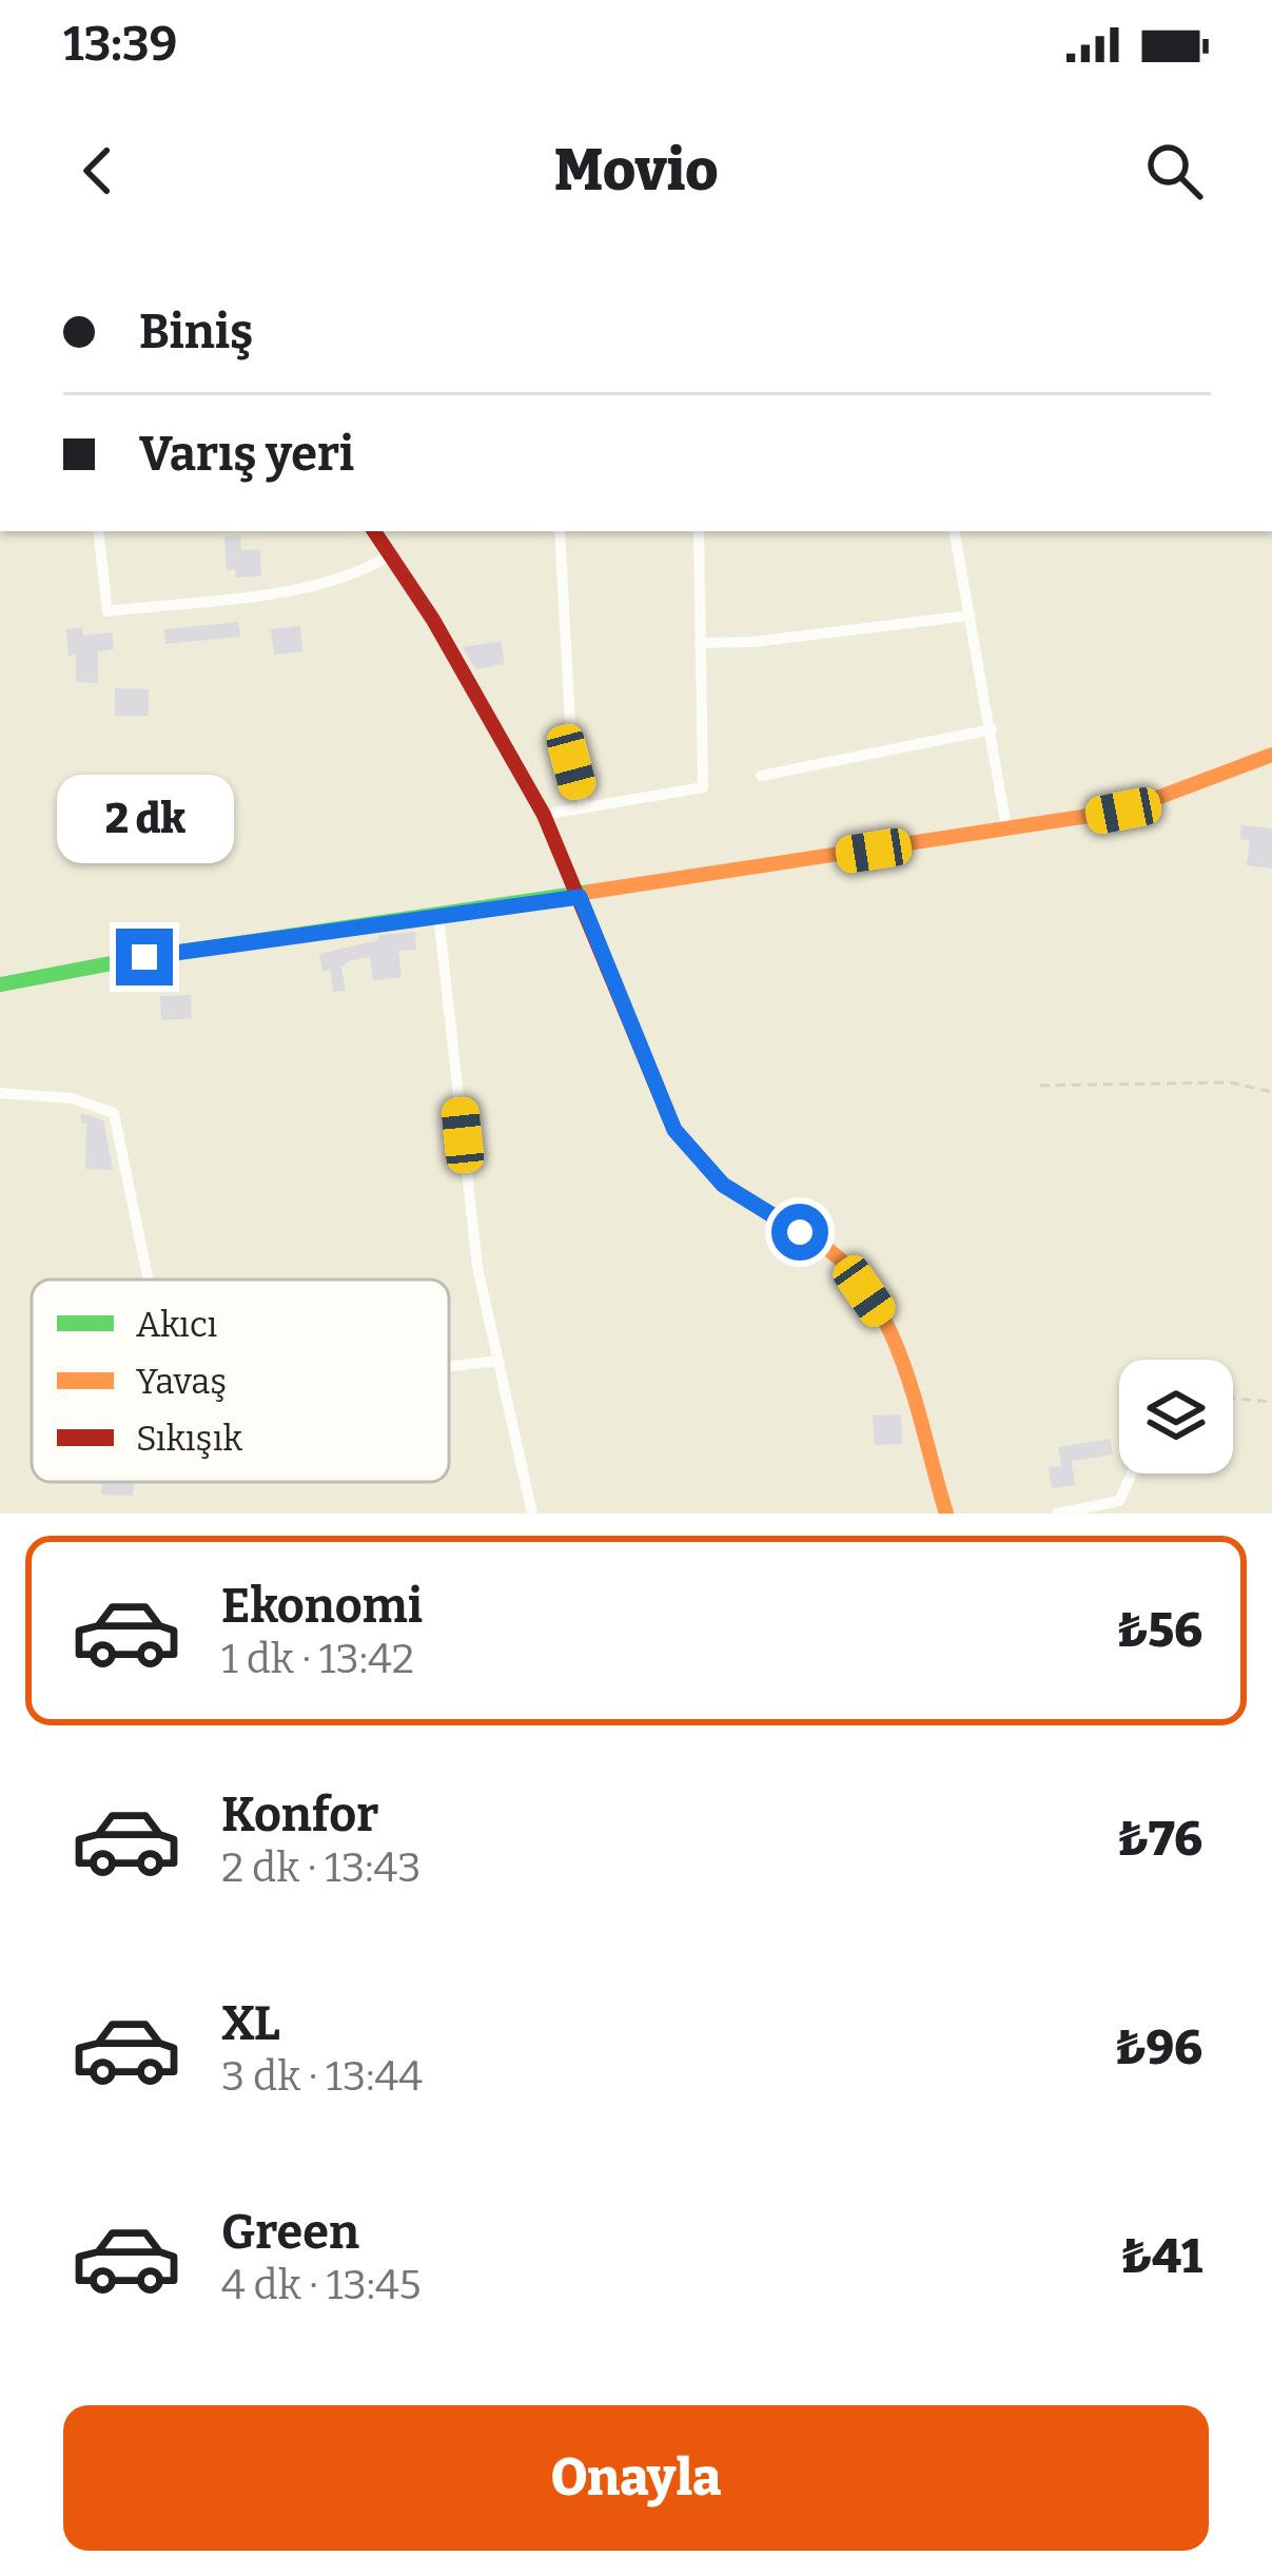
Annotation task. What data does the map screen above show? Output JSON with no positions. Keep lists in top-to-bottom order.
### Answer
{
  "legend": ["Akıcı", "Yavaş", "Sıkışık"],
  "page": {
    "status": "13:39",
    "header": "Movio",
    "banner": ["Biniş", "Varış yeri"],
    "bubble": "2 dk",
    "list": [
      {
        "name": "Ekonomi",
        "note": "1 dk · 13:42",
        "value": "₺56"
      },
      {
        "name": "Konfor",
        "note": "2 dk · 13:43",
        "value": "₺76"
      },
      {
        "name": "XL",
        "note": "3 dk · 13:44",
        "value": "₺96"
      },
      {
        "name": "Green",
        "note": "4 dk · 13:45",
        "value": "₺41"
      }
    ],
    "buttons": "Onayla"
  }
}
